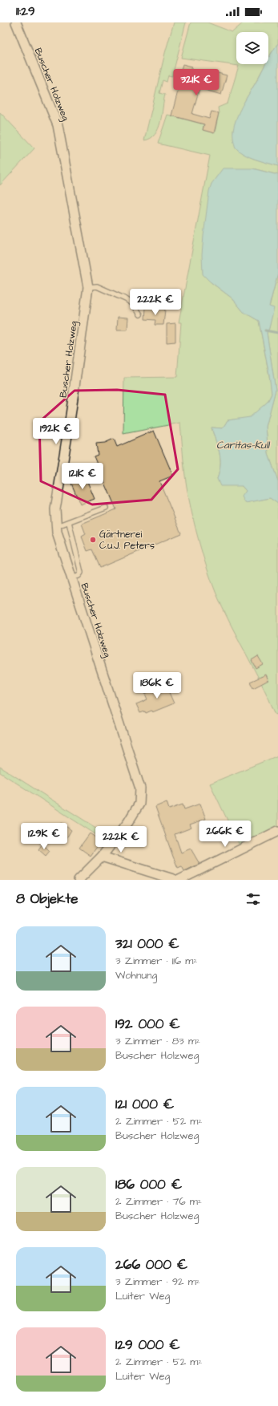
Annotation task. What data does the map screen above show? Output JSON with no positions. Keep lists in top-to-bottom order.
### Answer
{
  "streets": {
    "street": ["Buscher Holzweg"]
  },
  "water": ["Caritas-Kull"],
  "places": ["Gärtnerei C.u.J. Peters"],
  "page": {
    "status": "11:29",
    "price": [
      "321K €",
      "222K €",
      "192K €",
      "121K €",
      "186K €",
      "266K €",
      "129K €",
      "222K €"
    ],
    "heading": "8 Objekte",
    "list": [
      {
        "name": "321 000 €",
        "note": "3 Zimmer · 116 m² · Wohnung"
      },
      {
        "name": "192 000 €",
        "note": "3 Zimmer · 83 m² · Buscher Holzweg"
      },
      {
        "name": "121 000 €",
        "note": "2 Zimmer · 52 m² · Buscher Holzweg"
      },
      {
        "name": "186 000 €",
        "note": "2 Zimmer · 76 m² · Buscher Holzweg"
      },
      {
        "name": "266 000 €",
        "note": "3 Zimmer · 92 m² · Luiter Weg"
      },
      {
        "name": "129 000 €",
        "note": "2 Zimmer · 52 m² · Luiter Weg"
      }
    ]
  }
}
